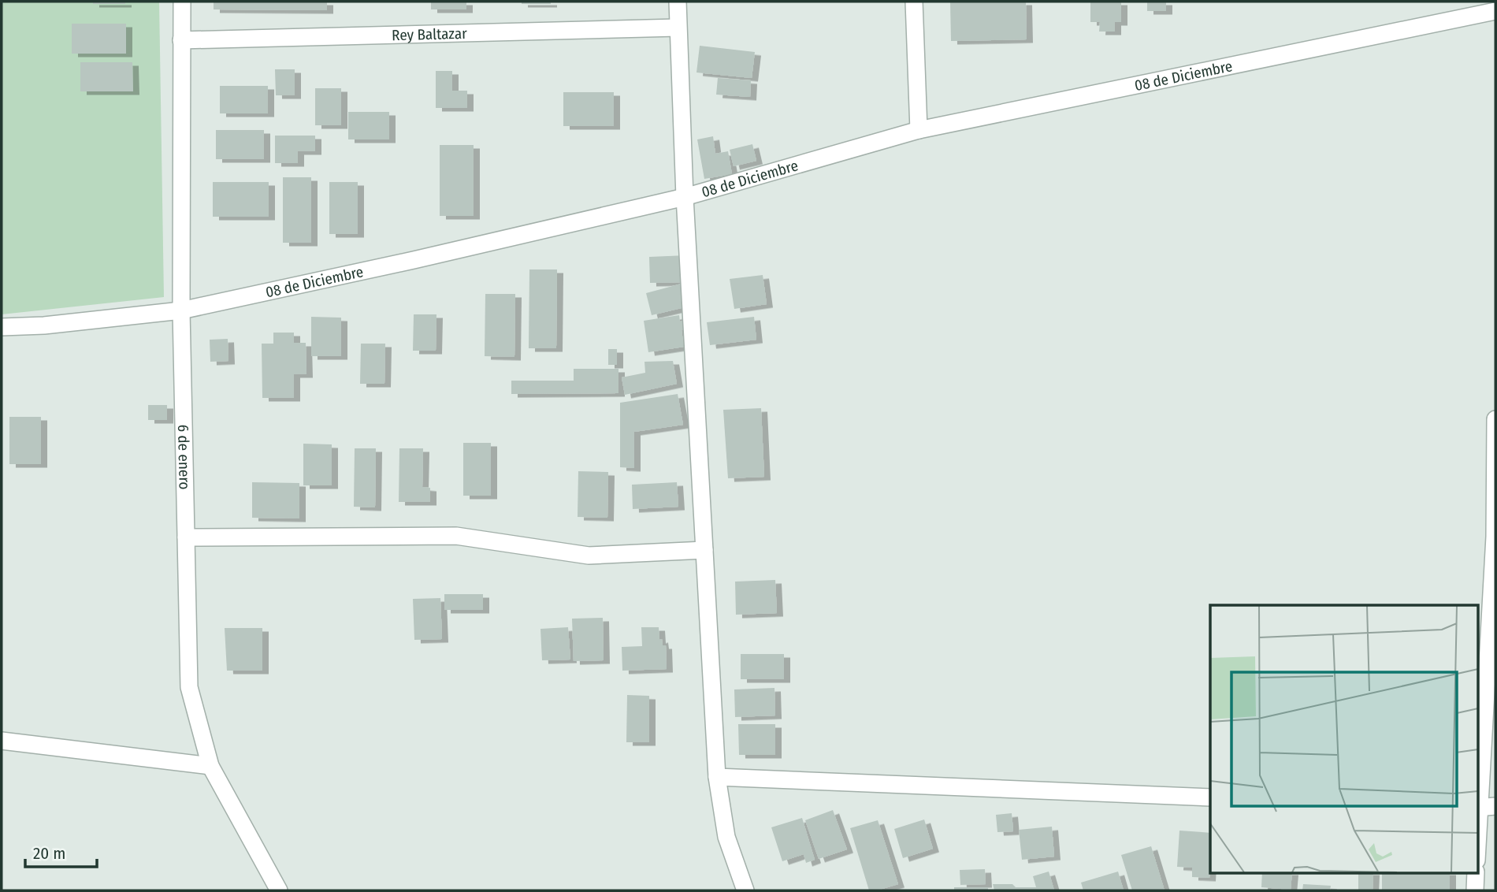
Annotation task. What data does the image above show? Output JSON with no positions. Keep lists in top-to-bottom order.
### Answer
{
  "streets": {
    "street": ["Rey Baltazar", "08 de Diciembre", "6 de enero"]
  },
  "crossings": [
    ["Rey Baltazar", "6 de enero"],
    ["08 de Diciembre", "6 de enero"]
  ],
  "scale_bar": "20 m"
}
